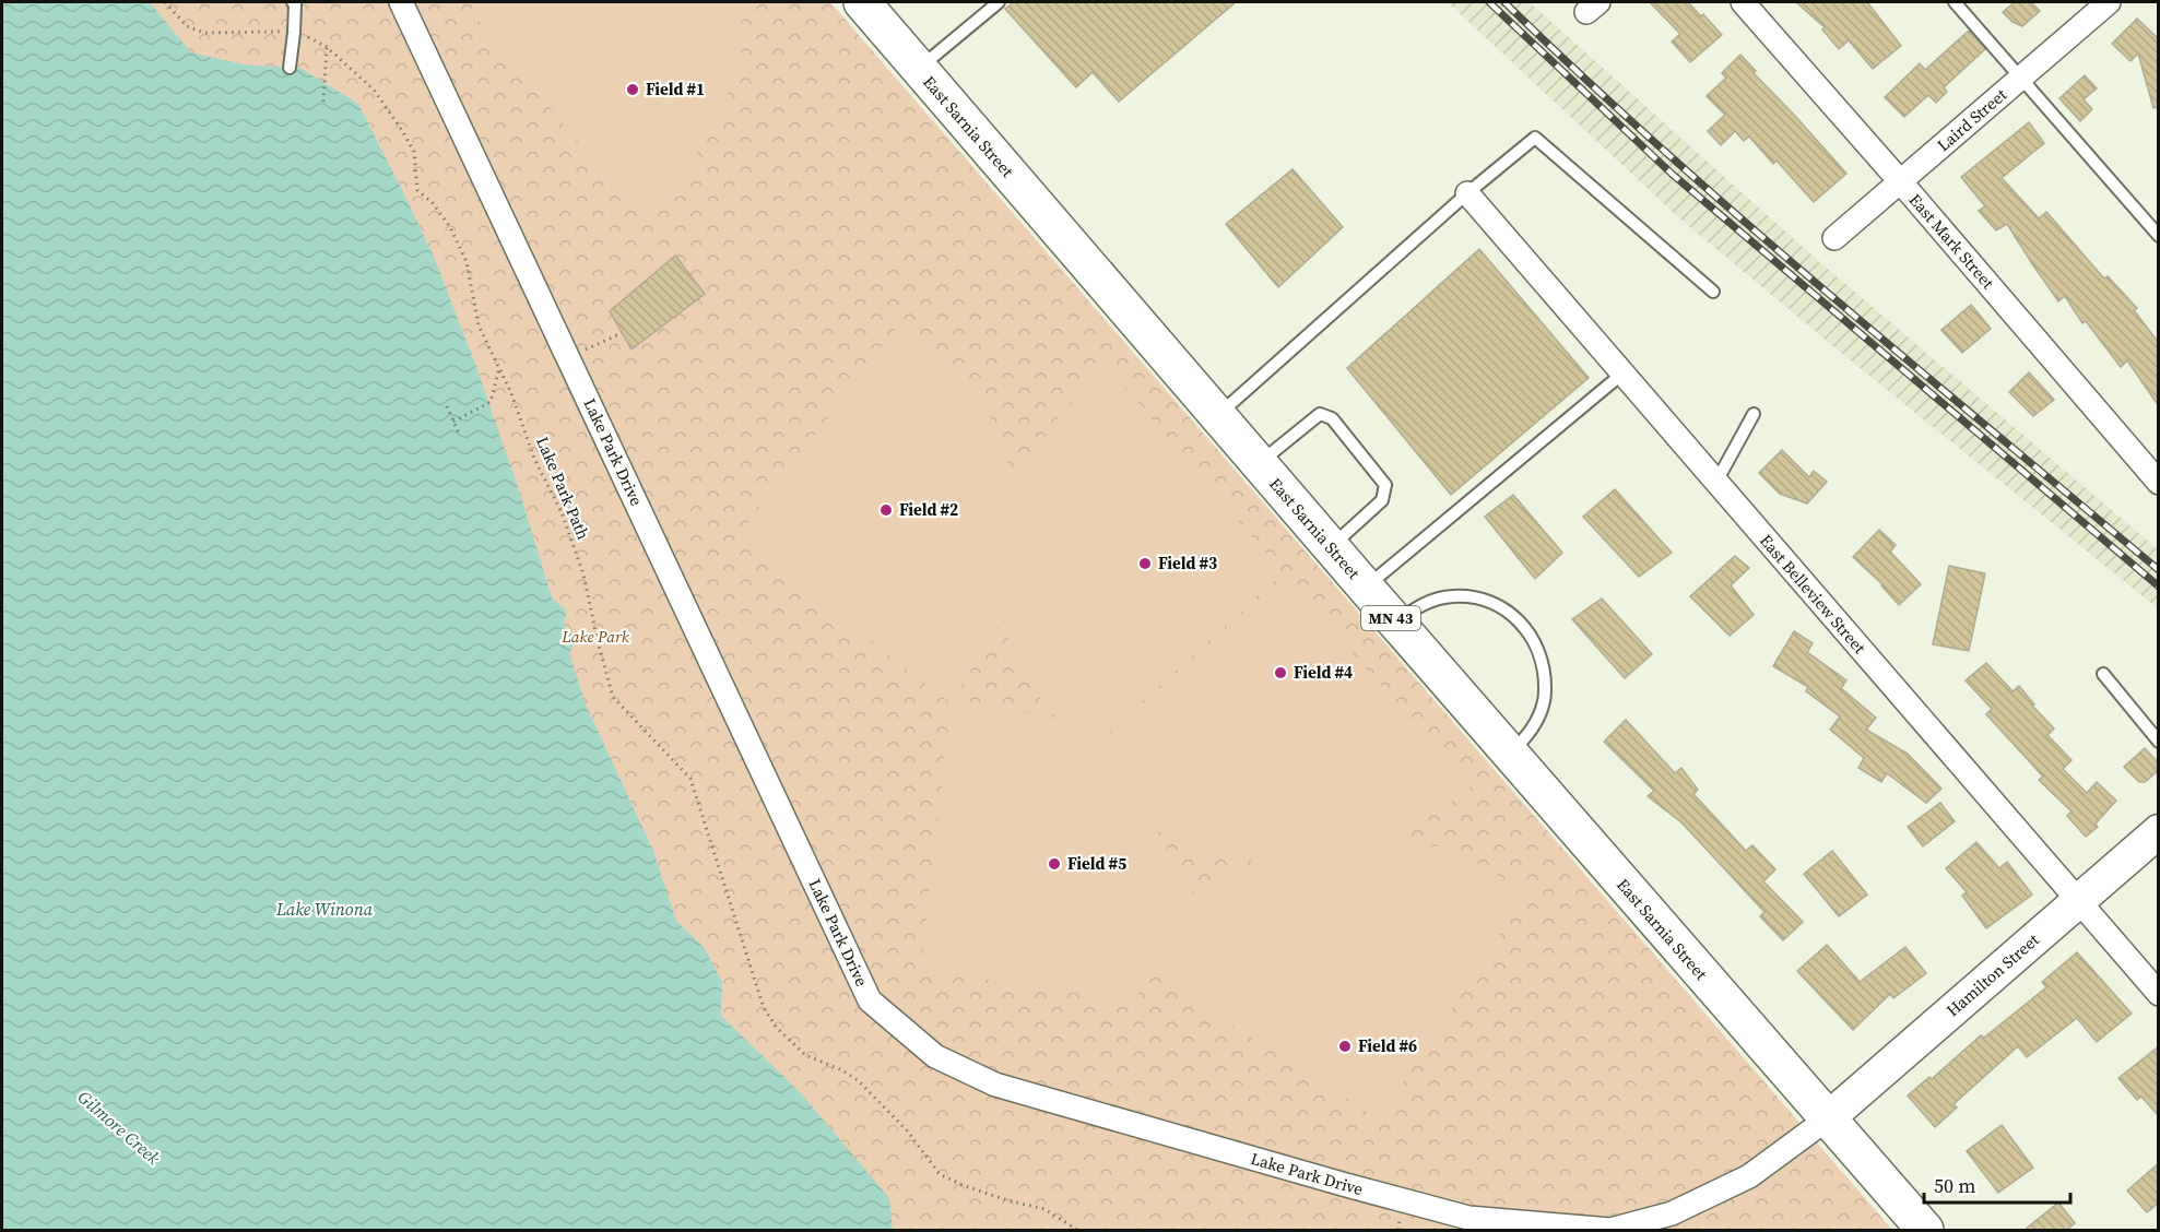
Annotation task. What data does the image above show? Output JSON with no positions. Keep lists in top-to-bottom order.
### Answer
{
  "streets": {
    "main road": ["East Sarnia Street", "MN 43"],
    "street": [
      "Laird Street",
      "East Mark Street",
      "Lake Park Drive",
      "East Belleview Street",
      "Hamilton Street"
    ],
    "path": ["Lake Park Path"]
  },
  "crossings": [
    ["Laird Street", "East Mark Street"],
    ["East Sarnia Street", "Lake Park Drive"],
    ["East Sarnia Street", "Hamilton Street"],
    ["Lake Park Drive", "Hamilton Street"],
    ["East Belleview Street", "Hamilton Street"]
  ],
  "water": ["Lake Winona", "Gilmore Creek"],
  "parks": ["Lake Park"],
  "places": [
    "Field #1",
    "Field #2",
    "Field #3",
    "Field #4",
    "Field #5",
    "Field #6"
  ],
  "scale_bar": "50 m"
}
